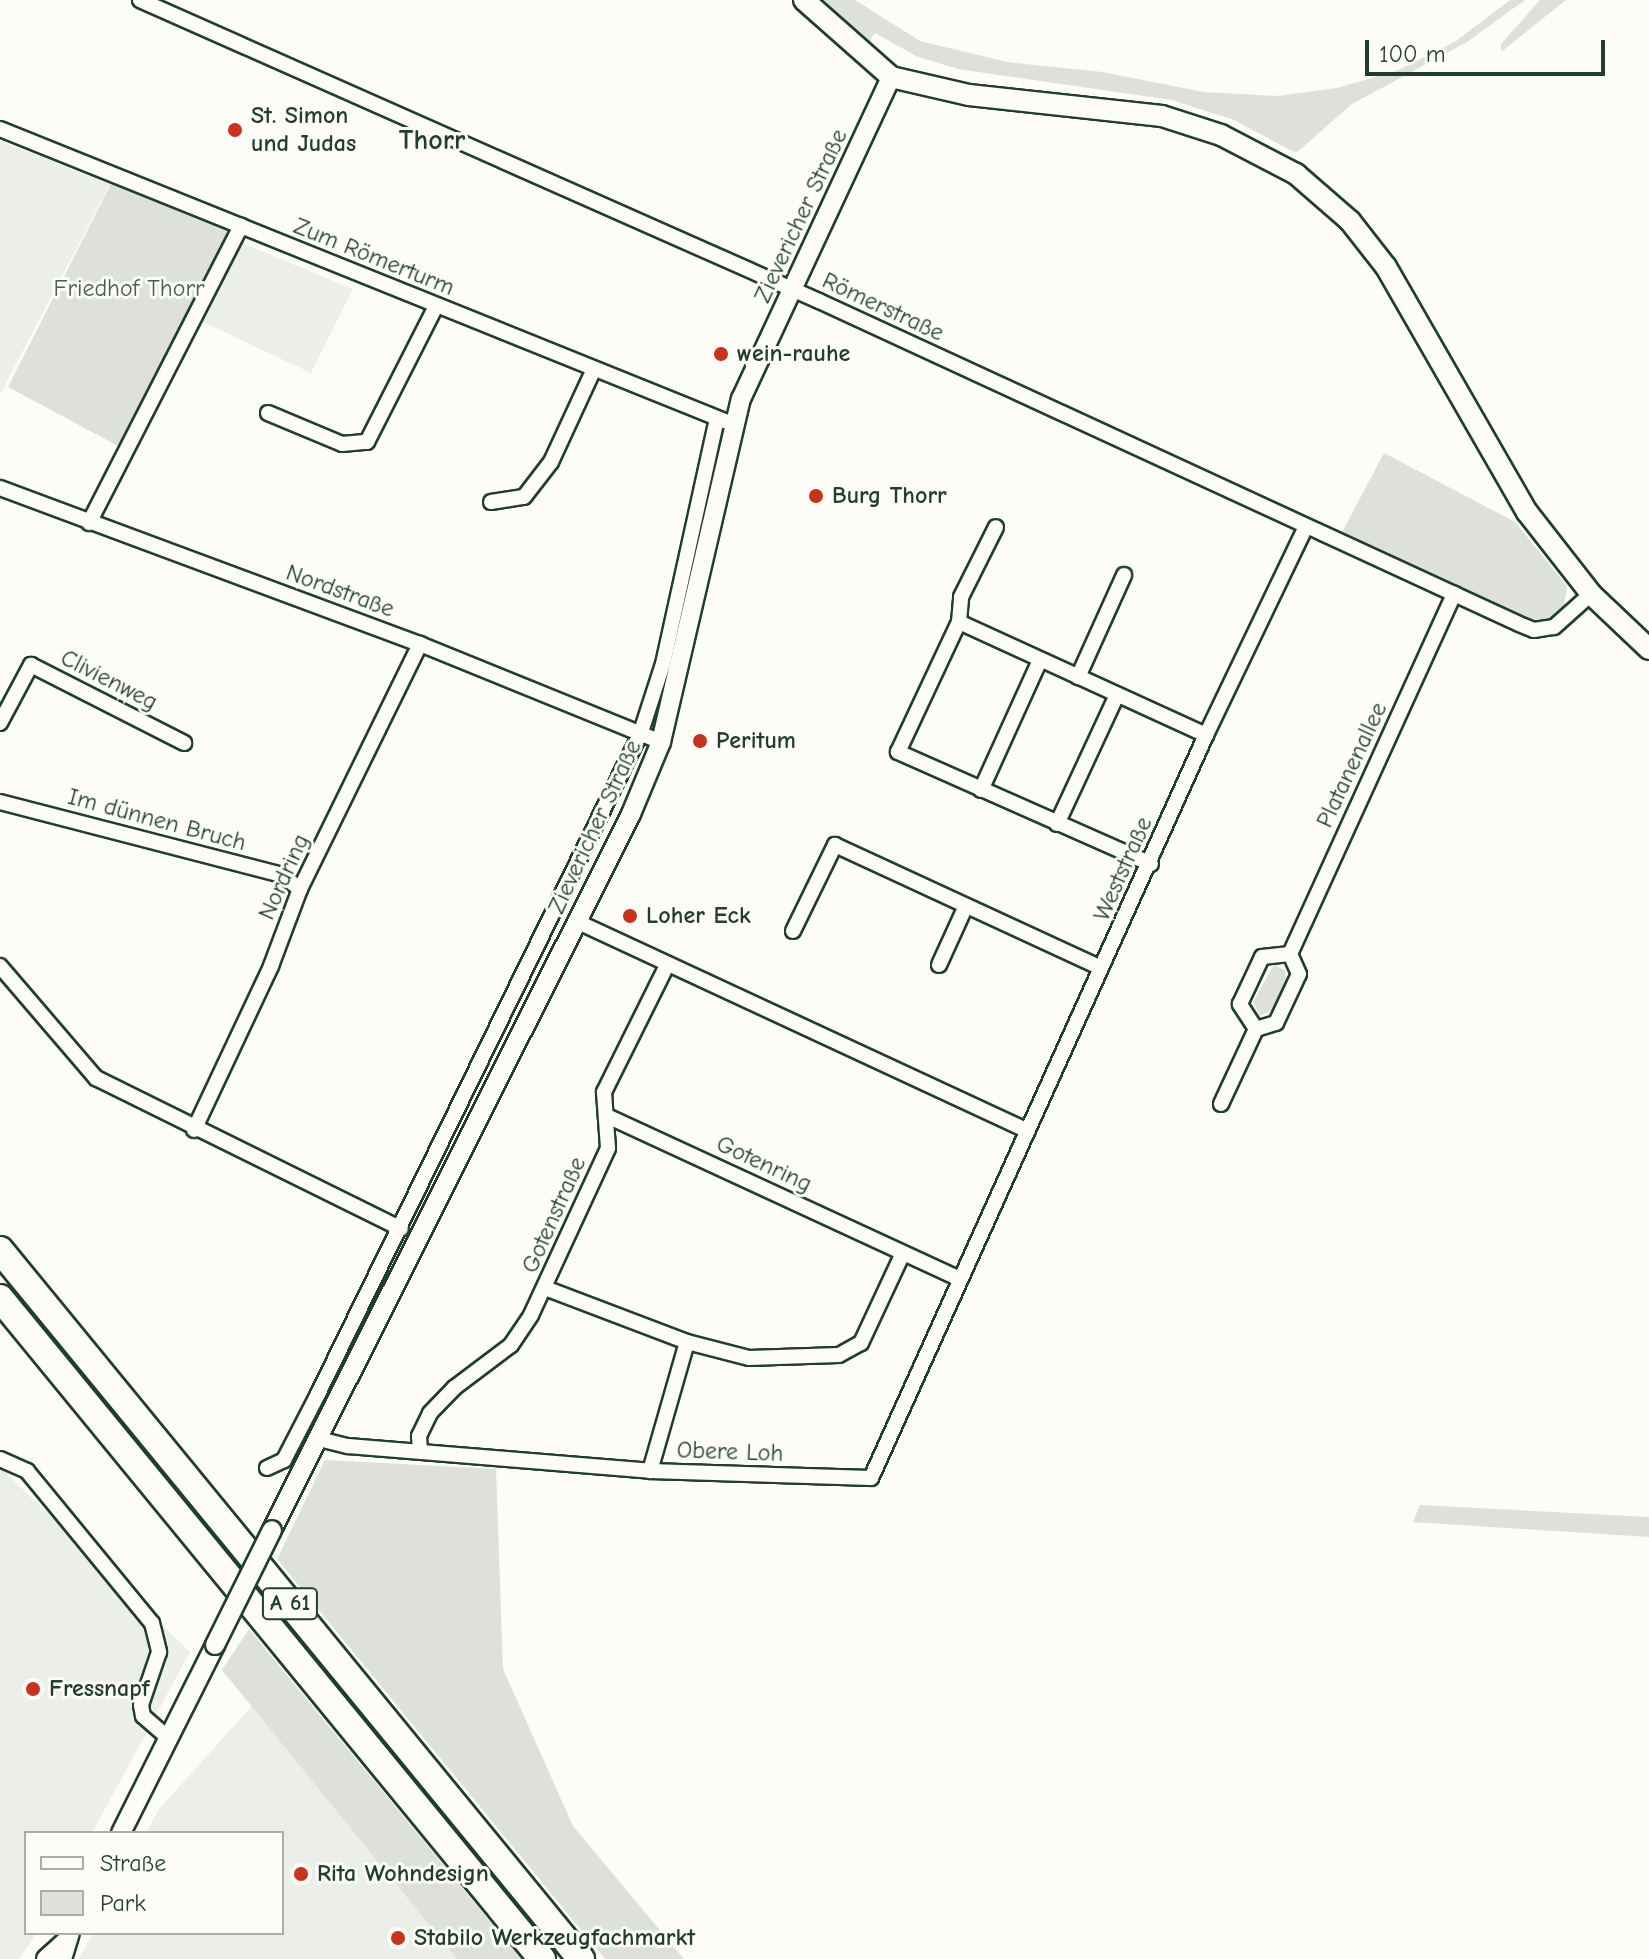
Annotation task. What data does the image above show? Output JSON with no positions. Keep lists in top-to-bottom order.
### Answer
{
  "streets": {
    "highway": ["A 61"],
    "street": [
      "Zievericher Straße",
      "Zum Römerturm",
      "Römerstraße",
      "Nordstraße",
      "Clivienweg",
      "Platanenallee",
      "Im dünnen Bruch",
      "Weststraße",
      "Nordring",
      "Gotenring",
      "Gotenstraße",
      "Obere Loh"
    ]
  },
  "crossings": [
    ["Zievericher Straße", "Zum Römerturm"],
    ["Zievericher Straße", "Römerstraße"],
    ["Zievericher Straße", "Nordstraße"],
    ["Zievericher Straße", "Obere Loh"],
    ["Römerstraße", "Platanenallee"],
    ["Römerstraße", "Weststraße"],
    ["Nordstraße", "Nordring"],
    ["Im dünnen Bruch", "Nordring"],
    ["Weststraße", "Obere Loh"],
    ["Gotenring", "Gotenstraße"],
    ["Gotenring", "Obere Loh"],
    ["Gotenstraße", "Obere Loh"]
  ],
  "districts": ["Thorr"],
  "parks": ["Friedhof Thorr"],
  "places": [
    "St. Simon und Judas",
    "wein-rauhe",
    "Burg Thorr",
    "Peritum",
    "Loher Eck",
    "Fressnapf",
    "Rita Wohndesign",
    "Stabilo Werkzeugfachmarkt"
  ],
  "legend": ["Straße", "Park"],
  "scale_bar": "100 m"
}
